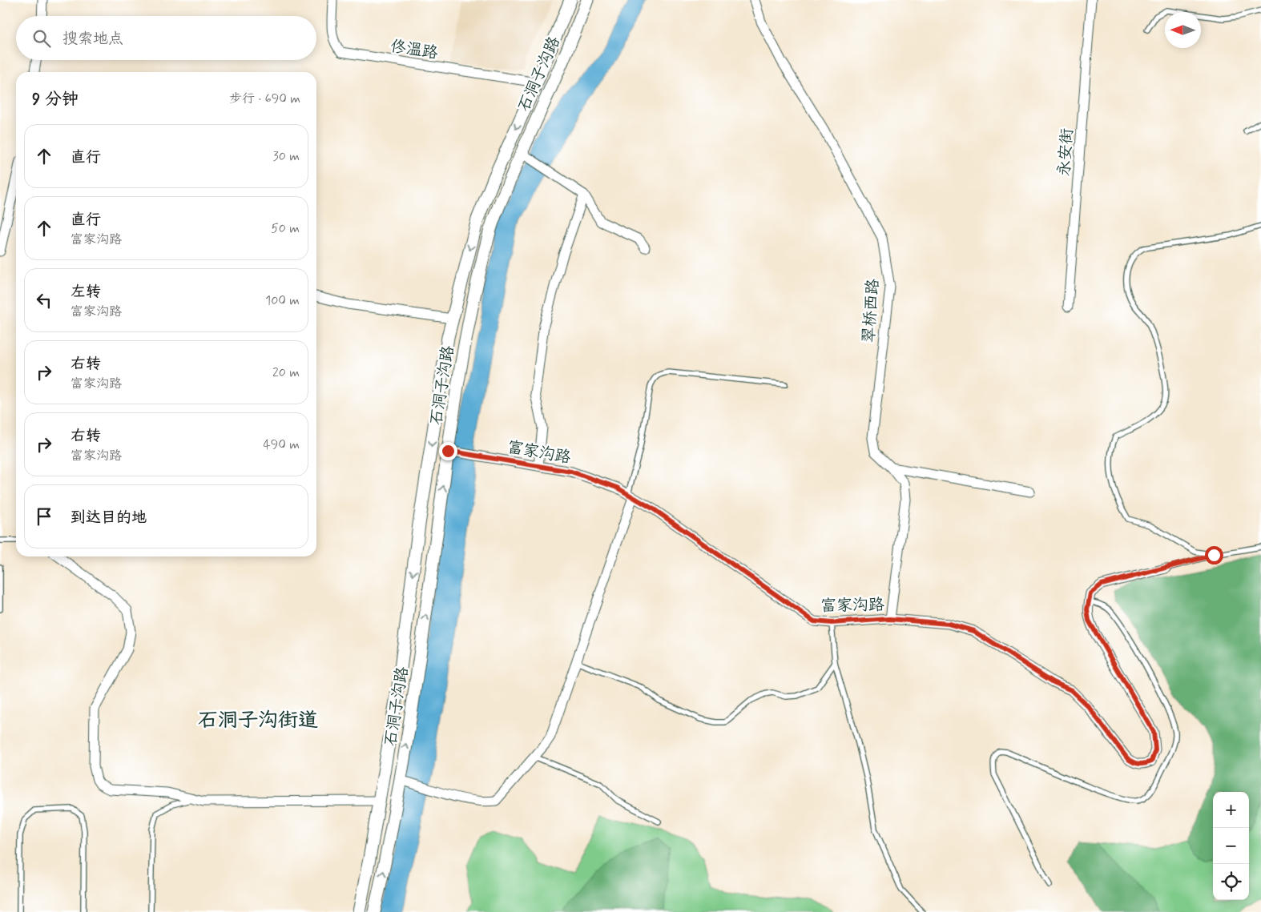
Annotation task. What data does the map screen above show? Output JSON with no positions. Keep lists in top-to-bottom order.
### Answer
{
  "streets": {
    "main road": ["石洞子沟路"],
    "street": [
      "佟温路",
      "永安街",
      "翠桥西路",
      "富家沟路"
    ]
  },
  "crossings": [
    ["佟温路", "石洞子沟路"],
    ["石洞子沟路", "富家沟路"],
    ["翠桥西路", "富家沟路"]
  ],
  "districts": ["石洞子沟街道"],
  "north": "left",
  "page": {
    "search": "搜索地点",
    "heading": ["9 分钟", "步行 · 690 m"],
    "list": [
      ["直行", "30 m"],
      ["直行", "富家沟路", "50 m"],
      ["左转", "富家沟路", "100 m"],
      ["右转", "富家沟路", "20 m"],
      ["右转", "富家沟路", "490 m"],
      "到达目的地"
    ],
    "map_buttons": ["+", "−"]
  }
}
